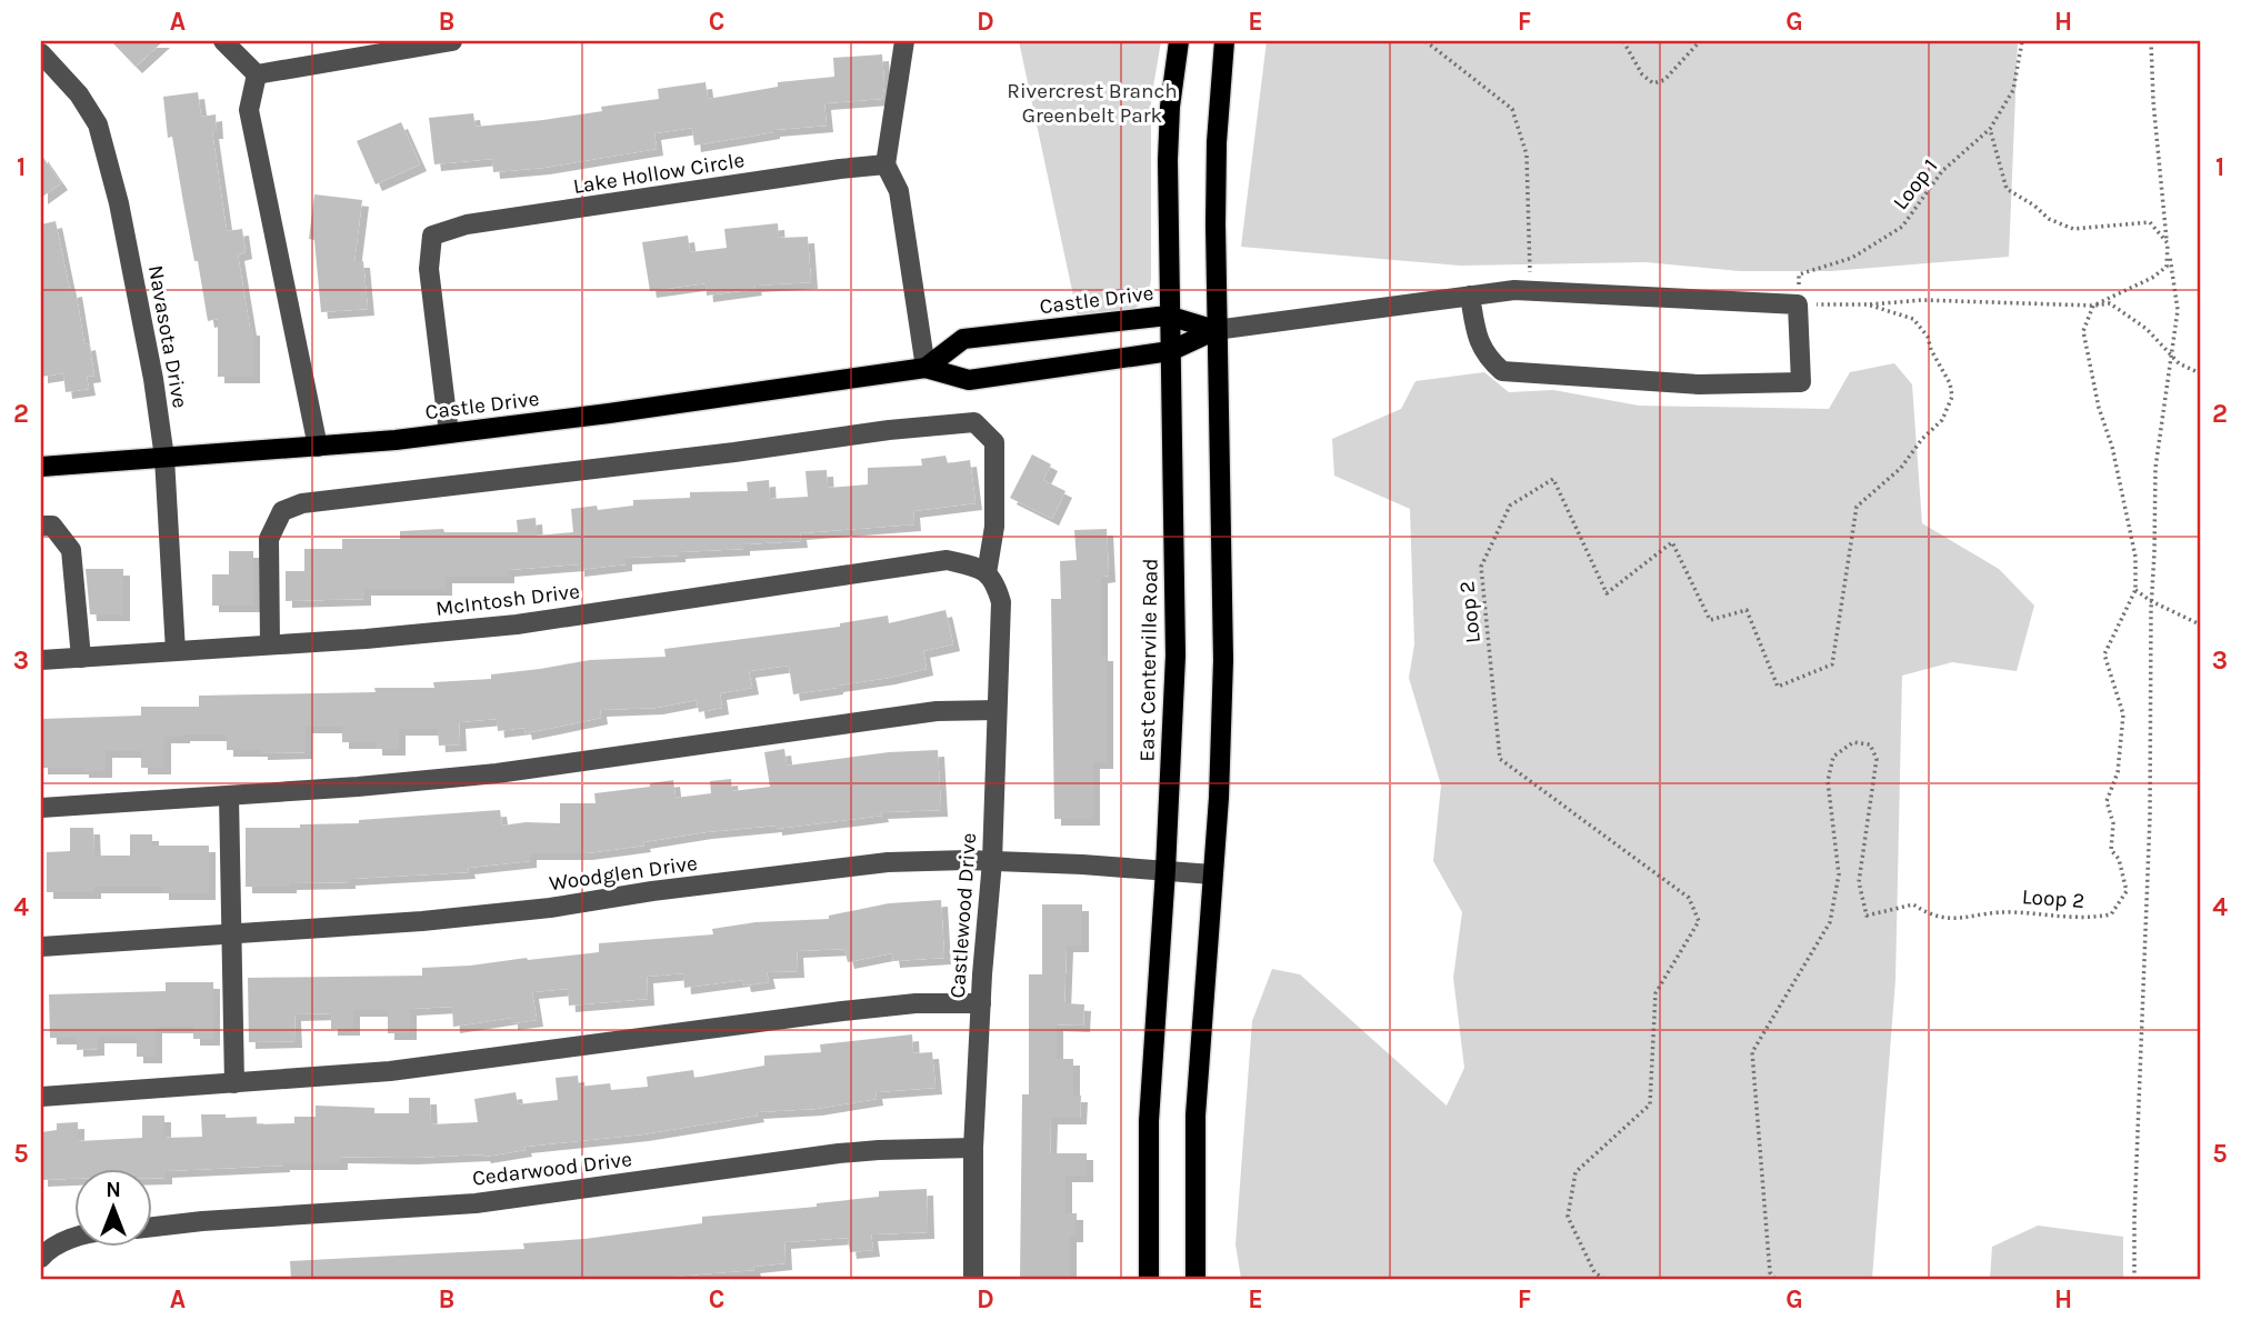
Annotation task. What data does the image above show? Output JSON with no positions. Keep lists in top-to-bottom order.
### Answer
{
  "streets": {
    "main road": ["Castle Drive", "East Centerville Road"],
    "street": [
      "Lake Hollow Circle",
      "Navasota Drive",
      "McIntosh Drive",
      "Woodglen Drive",
      "Castlewood Drive",
      "Cedarwood Drive"
    ],
    "path": ["Loop 1", "Loop 2"]
  },
  "crossings": [
    ["Lake Hollow Circle", "Castle Drive"],
    ["Loop 1", "Loop 2"],
    ["Castle Drive", "Navasota Drive"],
    ["Castle Drive", "East Centerville Road"],
    ["Navasota Drive", "McIntosh Drive"],
    ["McIntosh Drive", "Castlewood Drive"],
    ["East Centerville Road", "Woodglen Drive"],
    ["Woodglen Drive", "Castlewood Drive"],
    ["Castlewood Drive", "Cedarwood Drive"]
  ],
  "parks": ["Rivercrest Branch Greenbelt Park"],
  "north": "top",
  "grid": {
    "columns": [
      "A",
      "B",
      "C",
      "D",
      "E",
      "F",
      "G",
      "H"
    ],
    "rows": [
      "1",
      "2",
      "3",
      "4",
      "5"
    ]
  }
}
